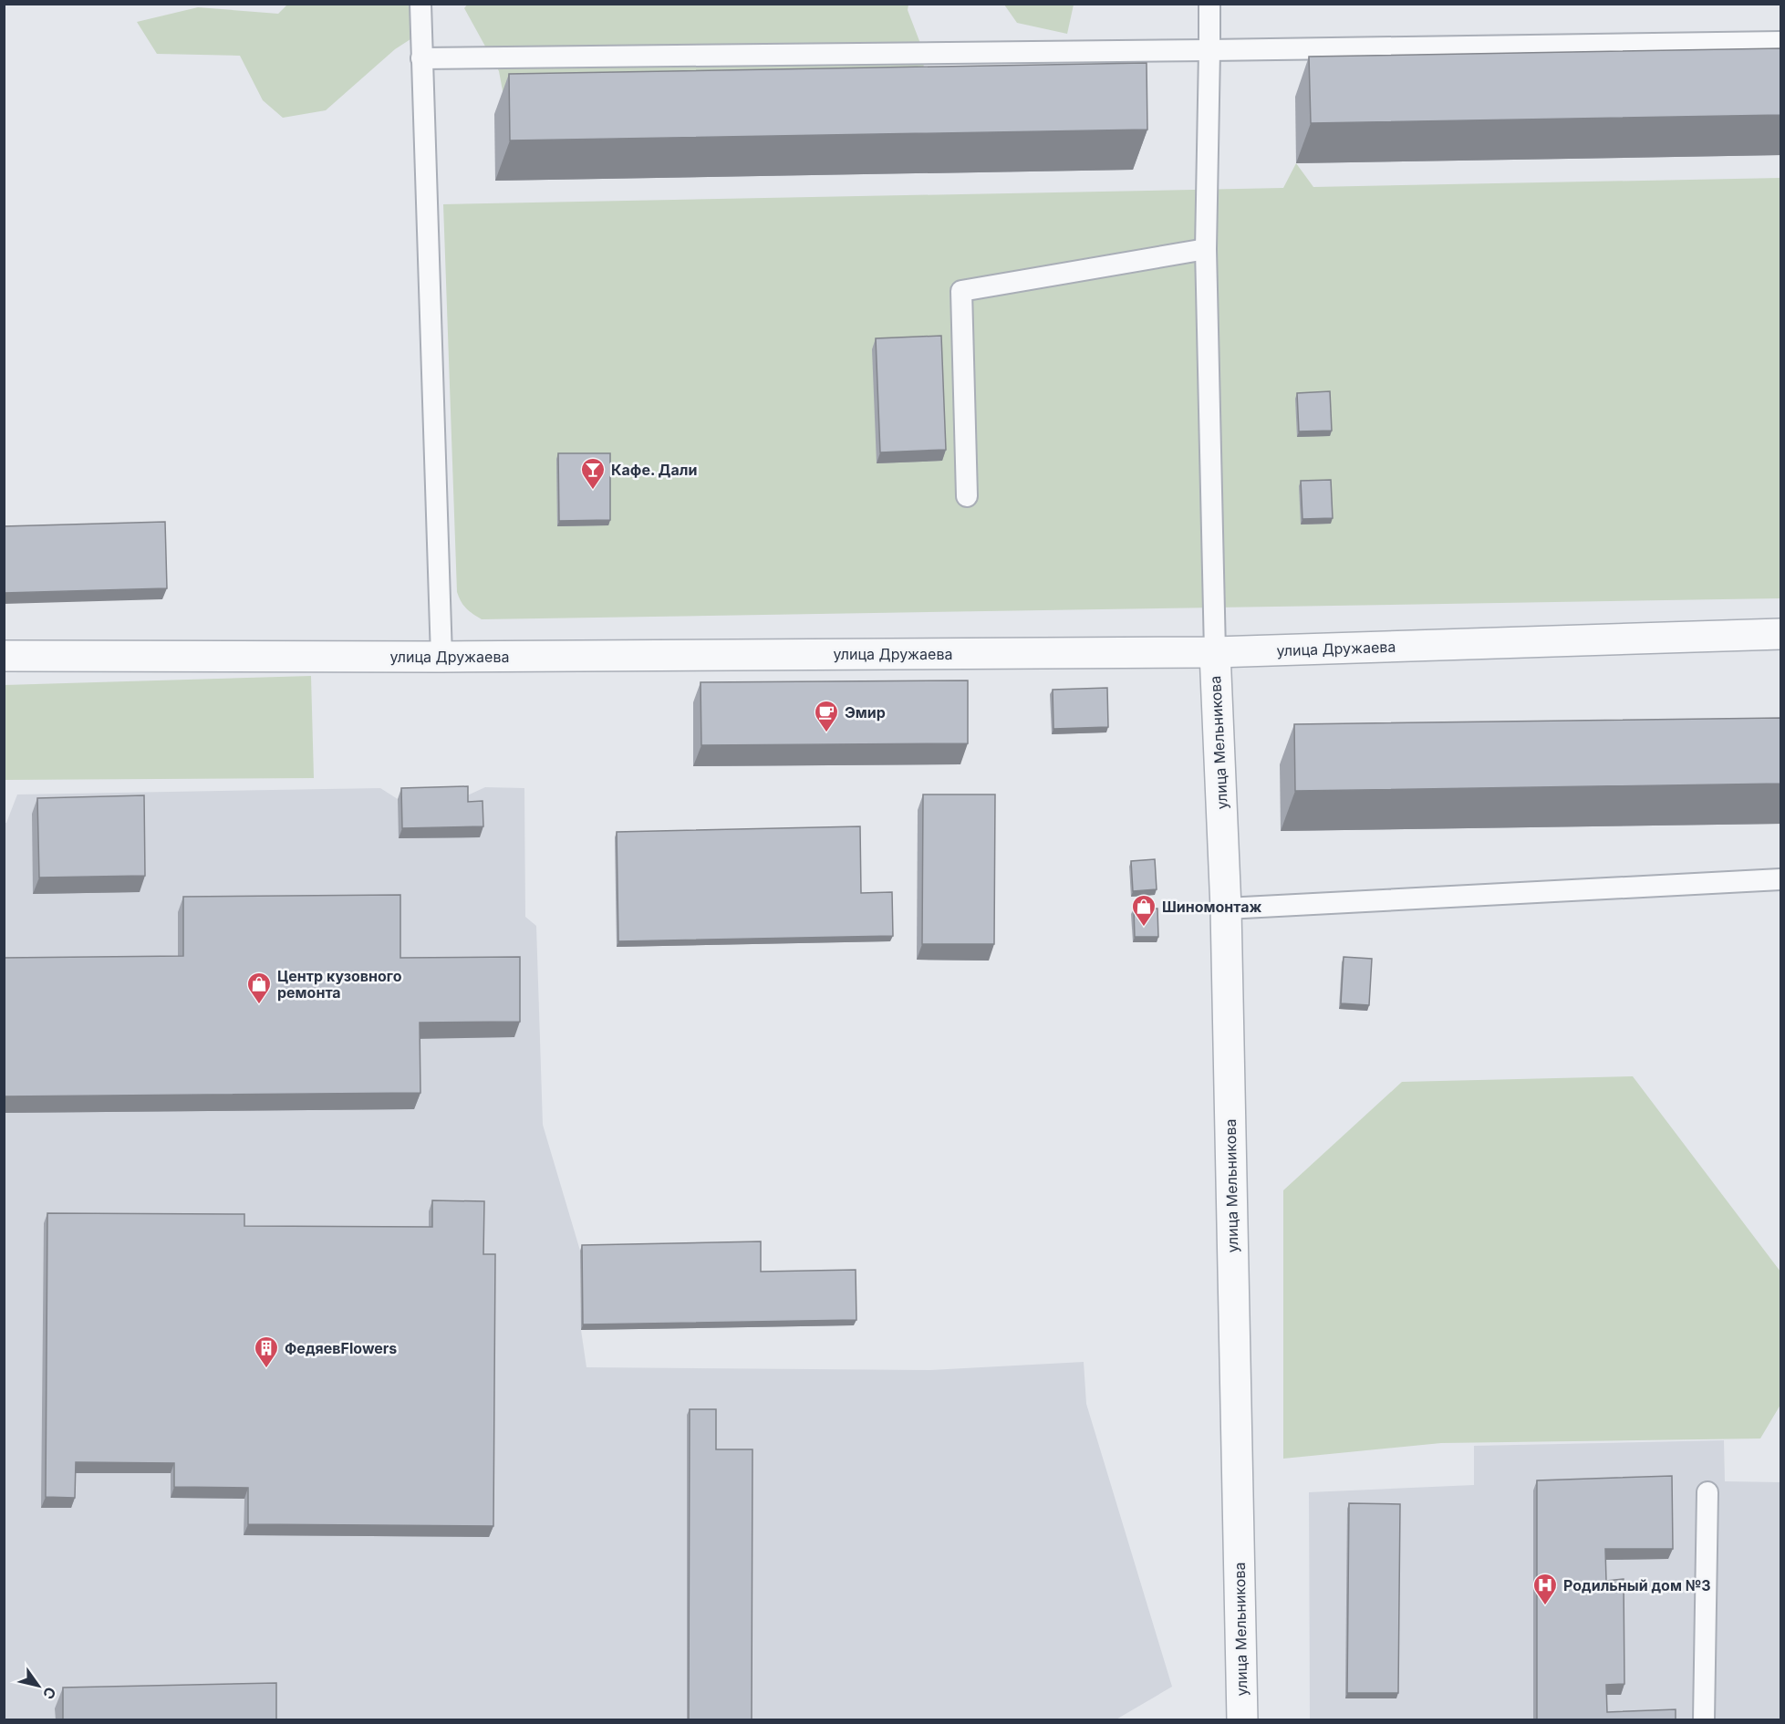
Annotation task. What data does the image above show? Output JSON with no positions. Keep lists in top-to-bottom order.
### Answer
{
  "streets": {
    "street": ["улица Дружаева", "улица Мельникова"]
  },
  "crossings": [
    ["улица Дружаева", "улица Мельникова"]
  ],
  "places": {
    "bar": ["Кафе. Дали"],
    "cafe": ["Эмир"],
    "shop": ["Шиномонтаж", "Центр кузовного ремонта"],
    "building": ["ФедяевFlowers"],
    "hospital": ["Родильный дом №3"]
  },
  "north": "bottom right"
}
